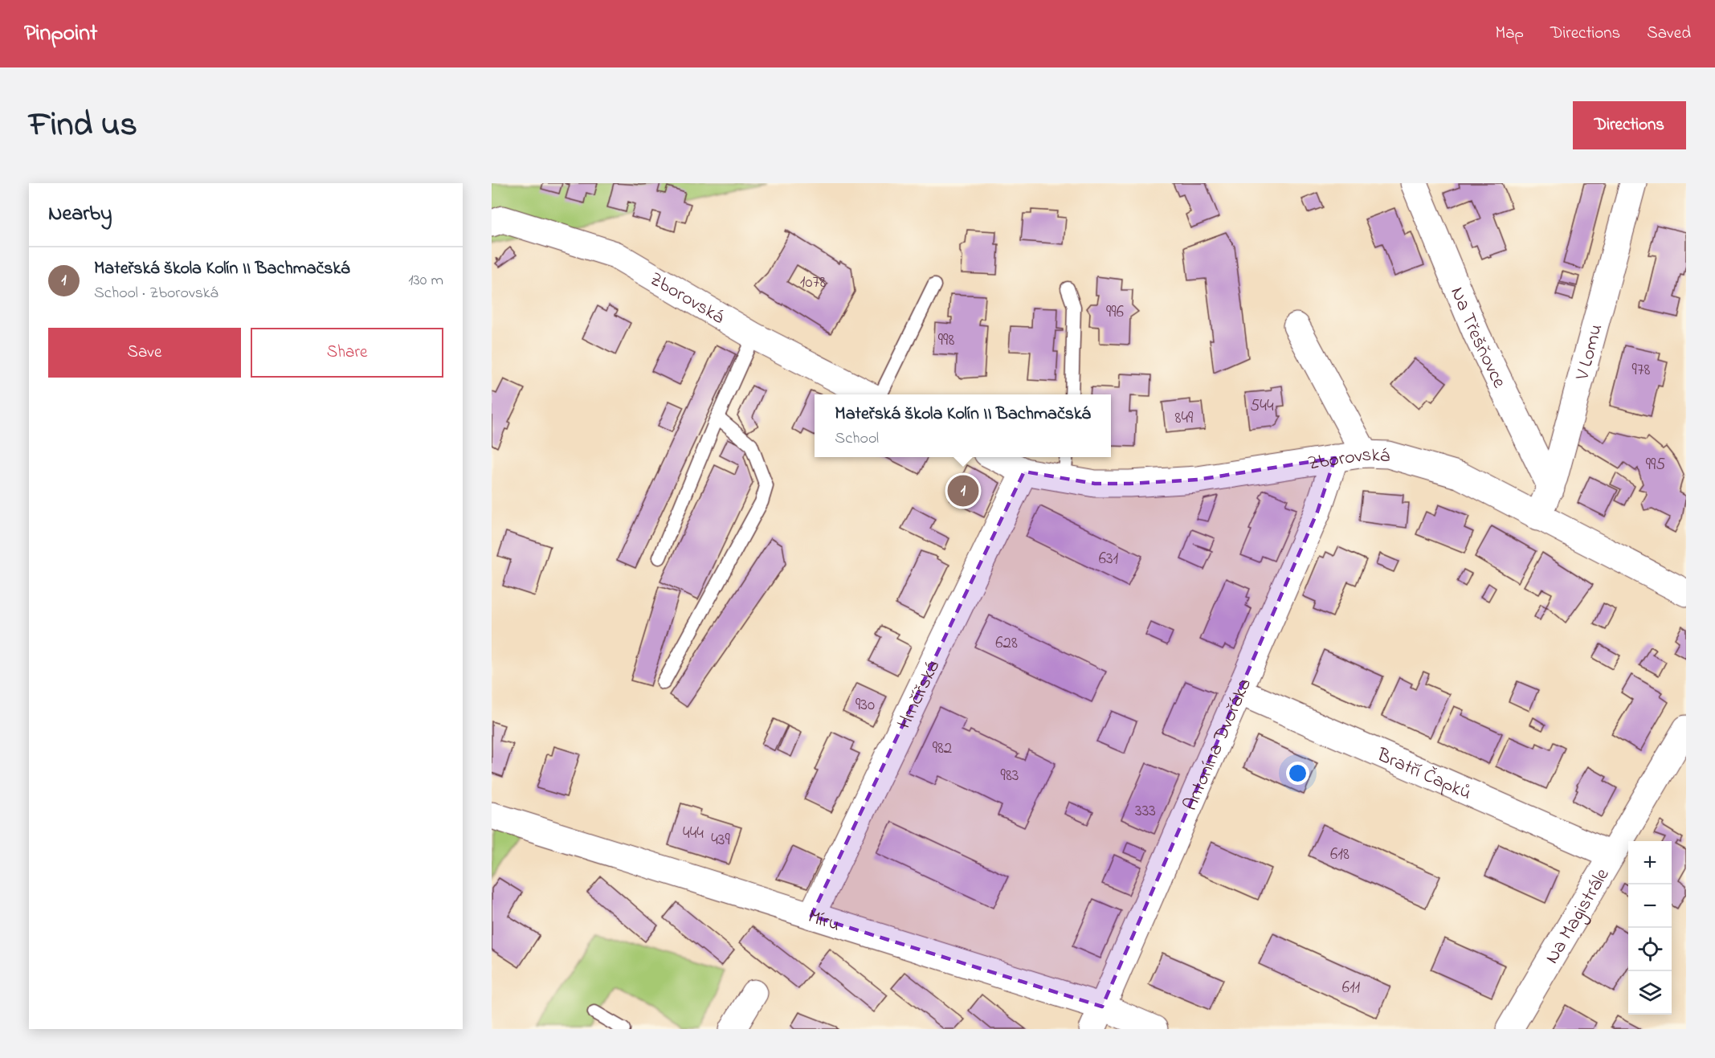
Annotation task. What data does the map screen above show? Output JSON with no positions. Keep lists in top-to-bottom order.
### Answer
{
  "streets": {
    "street": [
      "Zborovská",
      "Na Třešňovce",
      "V Lomu",
      "Hrnčířská",
      "Antonína Dvořáka",
      "Bratří Čapků",
      "Na Magistrále",
      "Míru"
    ]
  },
  "crossings": [
    ["Zborovská", "V Lomu"],
    ["Zborovská", "Hrnčířská"],
    ["Zborovská", "Antonína Dvořáka"],
    ["Na Třešňovce", "V Lomu"],
    ["Hrnčířská", "Míru"],
    ["Antonína Dvořáka", "Bratří Čapků"],
    ["Antonína Dvořáka", "Míru"],
    ["Bratří Čapků", "Na Magistrále"]
  ],
  "house_numbers": [
    "1078",
    "996",
    "998",
    "978",
    "544",
    "849",
    "995",
    "631",
    "628",
    "930",
    "982",
    "983",
    "333",
    "444",
    "439",
    "618",
    "611"
  ],
  "page": {
    "header": "Pinpoint",
    "nav": ["Map", "Directions", "Saved"],
    "title": "Find us",
    "buttons": [
      "Directions",
      ["Save", "Share"]
    ],
    "heading": "Nearby",
    "list": [
      {
        "mark": "1",
        "name": "Mateřská škola Kolín II Bachmačská",
        "note": "School · Zborovská",
        "value": "130 m"
      }
    ],
    "popup": ["Mateřská škola Kolín II Bachmačská", "School"],
    "pins": "1",
    "map_buttons": ["+", "−"]
  }
}
